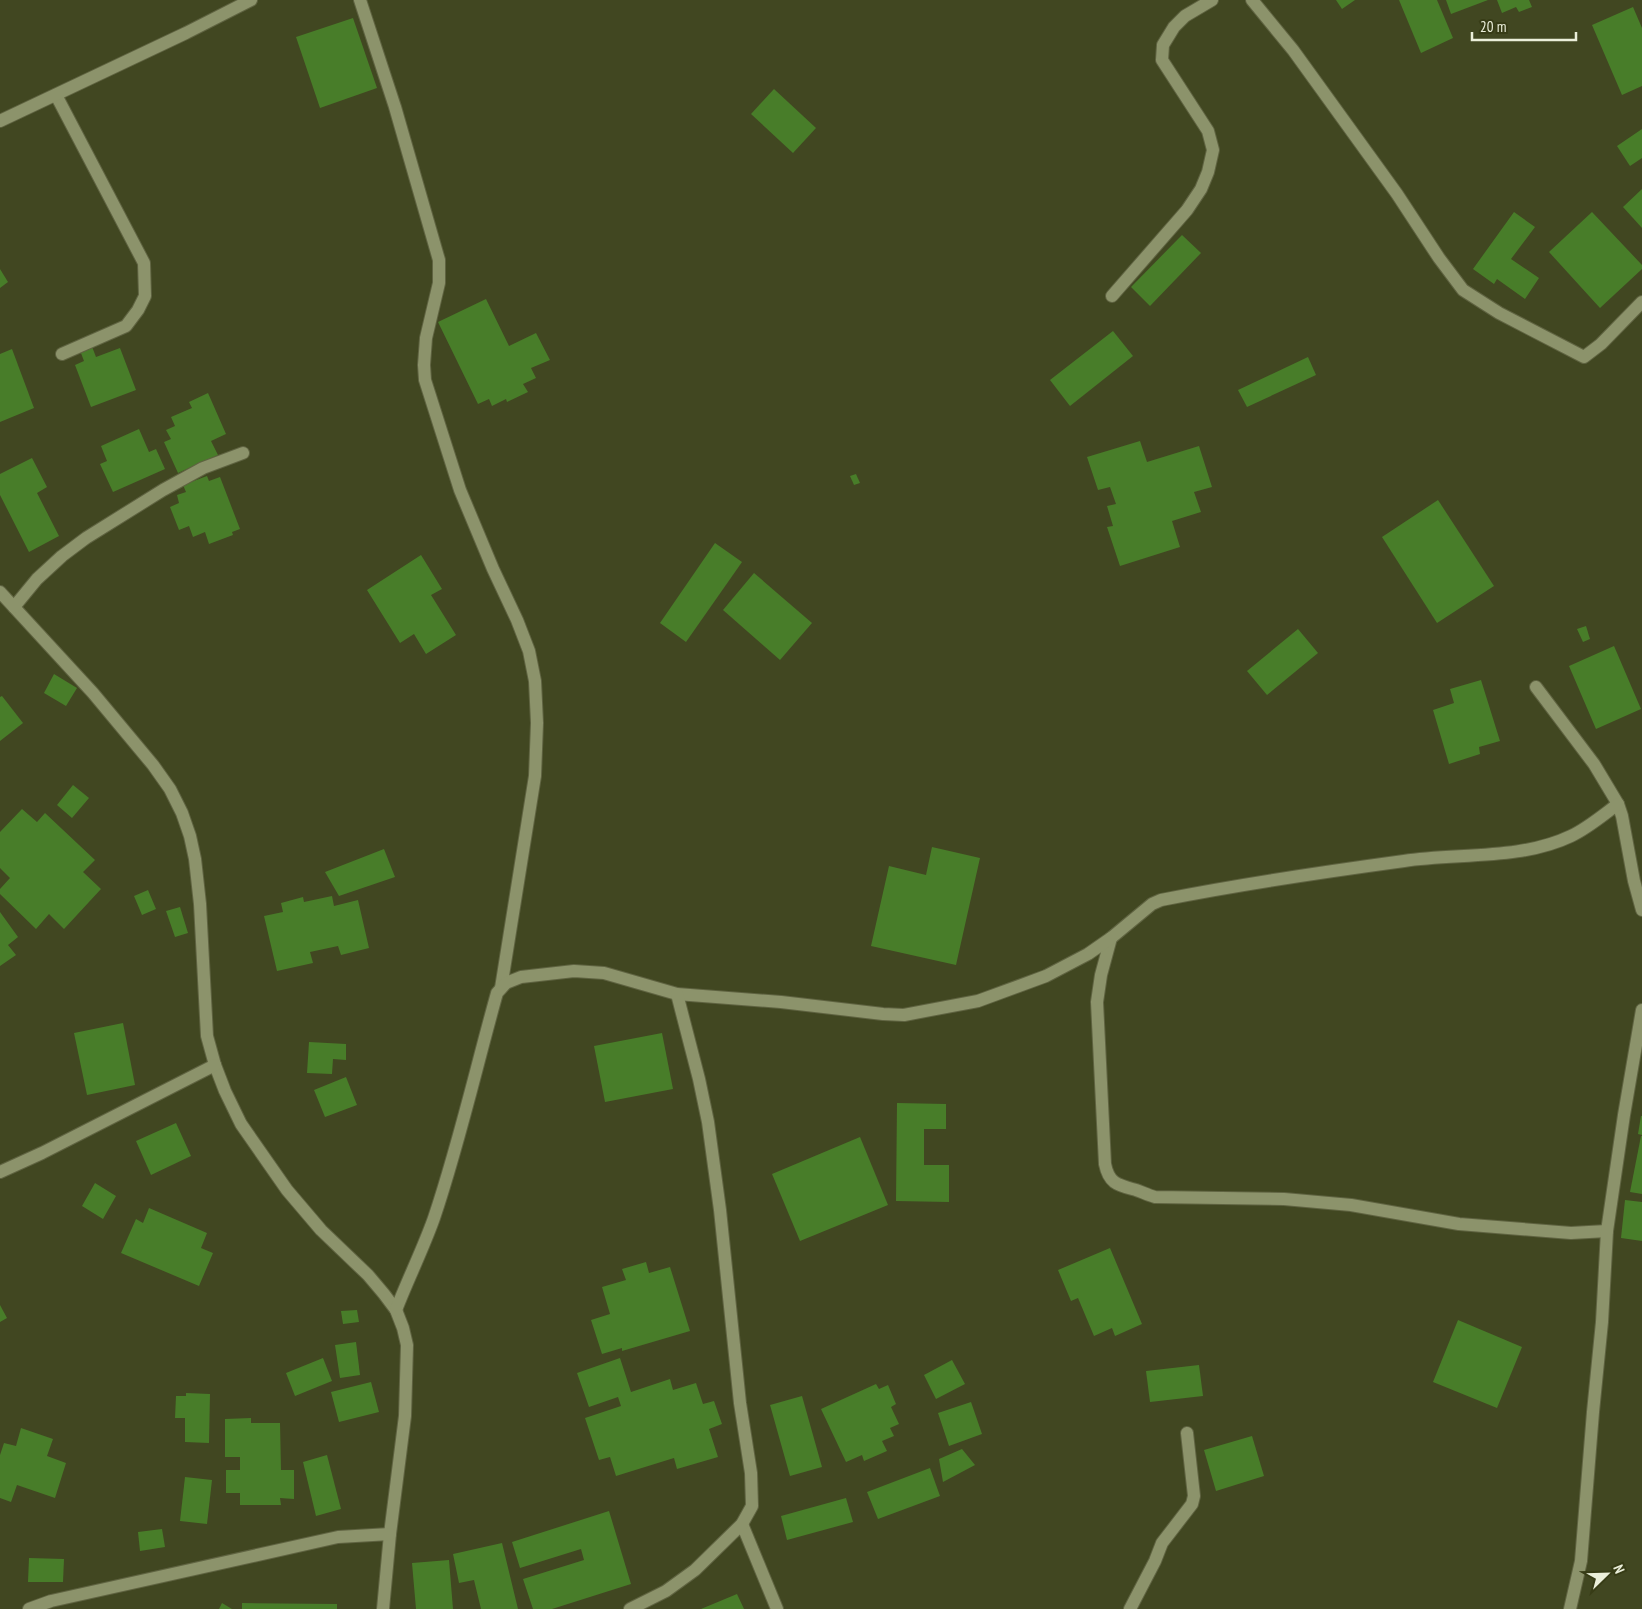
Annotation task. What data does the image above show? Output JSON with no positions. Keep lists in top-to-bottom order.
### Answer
{
  "scale_bar": "20 m",
  "north": "top right"
}
